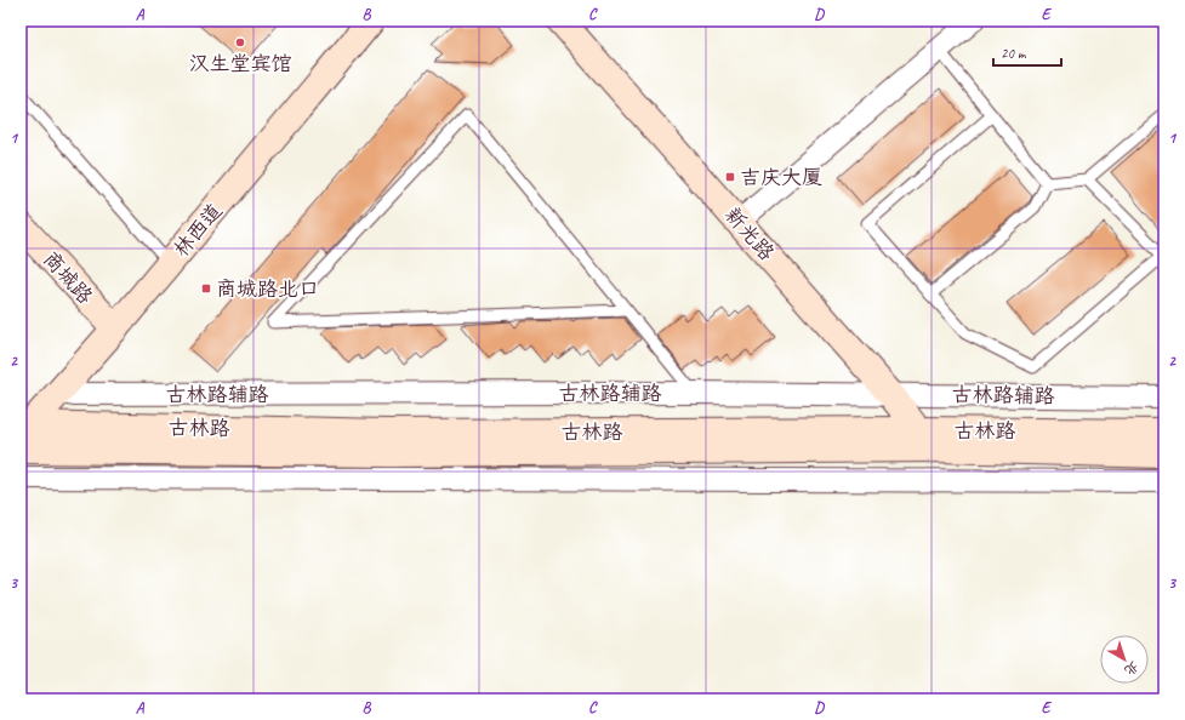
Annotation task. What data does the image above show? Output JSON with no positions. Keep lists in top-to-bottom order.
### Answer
{
  "streets": {
    "main road": [
      "林西道",
      "新光路",
      "商城路",
      "古林路"
    ],
    "street": ["古林路辅路"]
  },
  "crossings": [
    ["林西道", "商城路"],
    ["林西道", "古林路辅路"],
    ["林西道", "古林路"],
    ["新光路", "古林路辅路"],
    ["新光路", "古林路"]
  ],
  "places": {
    "other": ["汉生堂宾馆"],
    "transit": ["吉庆大厦", "商城路北口"]
  },
  "scale_bar": "20 m",
  "north": "bottom right",
  "grid": {
    "columns": [
      "A",
      "B",
      "C",
      "D",
      "E"
    ],
    "rows": ["1", "2", "3"]
  }
}
